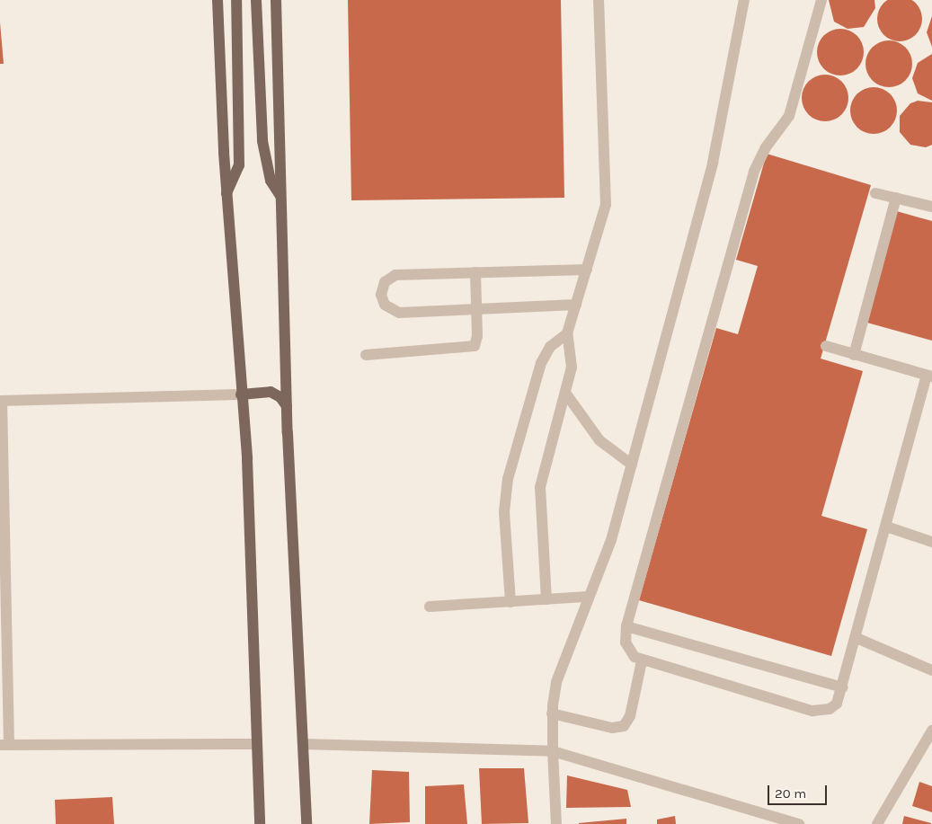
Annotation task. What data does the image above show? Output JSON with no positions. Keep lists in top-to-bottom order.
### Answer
{
  "scale_bar": "20 m"
}
